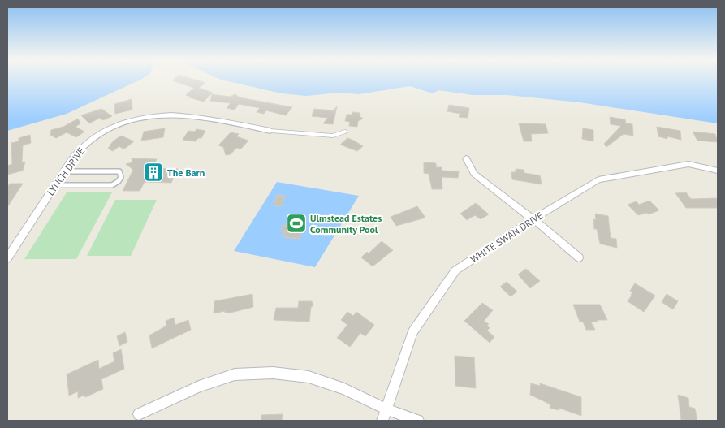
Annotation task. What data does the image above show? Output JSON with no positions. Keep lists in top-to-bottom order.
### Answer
{
  "streets": {
    "street": ["LYNCH DRIVE", "WHITE SWAN DRIVE"]
  },
  "places": {
    "building": ["The Barn"],
    "sports": ["Ulmstead Estates Community Pool"]
  }
}
